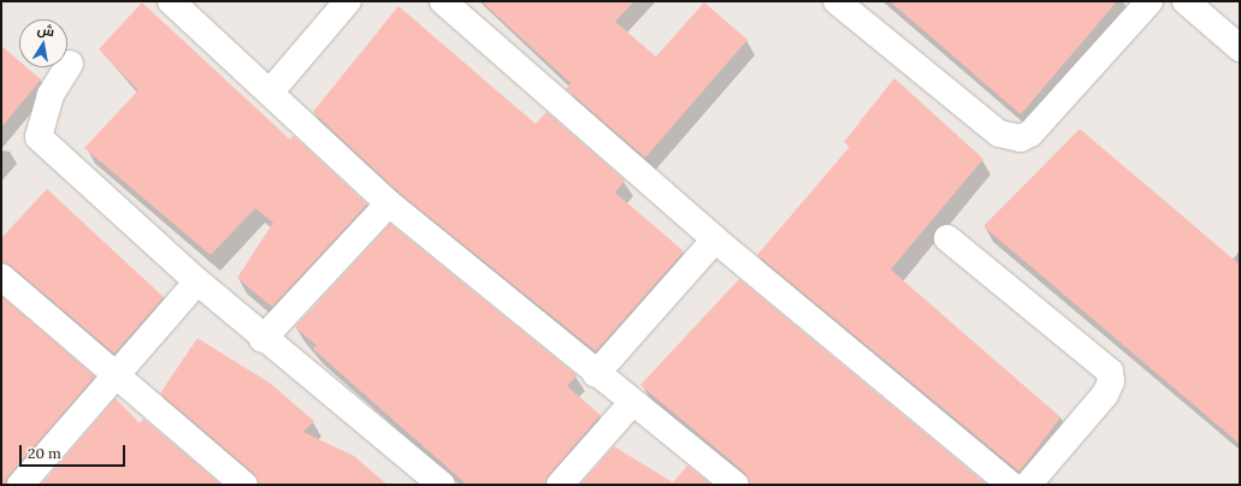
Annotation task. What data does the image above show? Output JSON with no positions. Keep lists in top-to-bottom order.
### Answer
{
  "scale_bar": "20 m",
  "north": "top"
}
